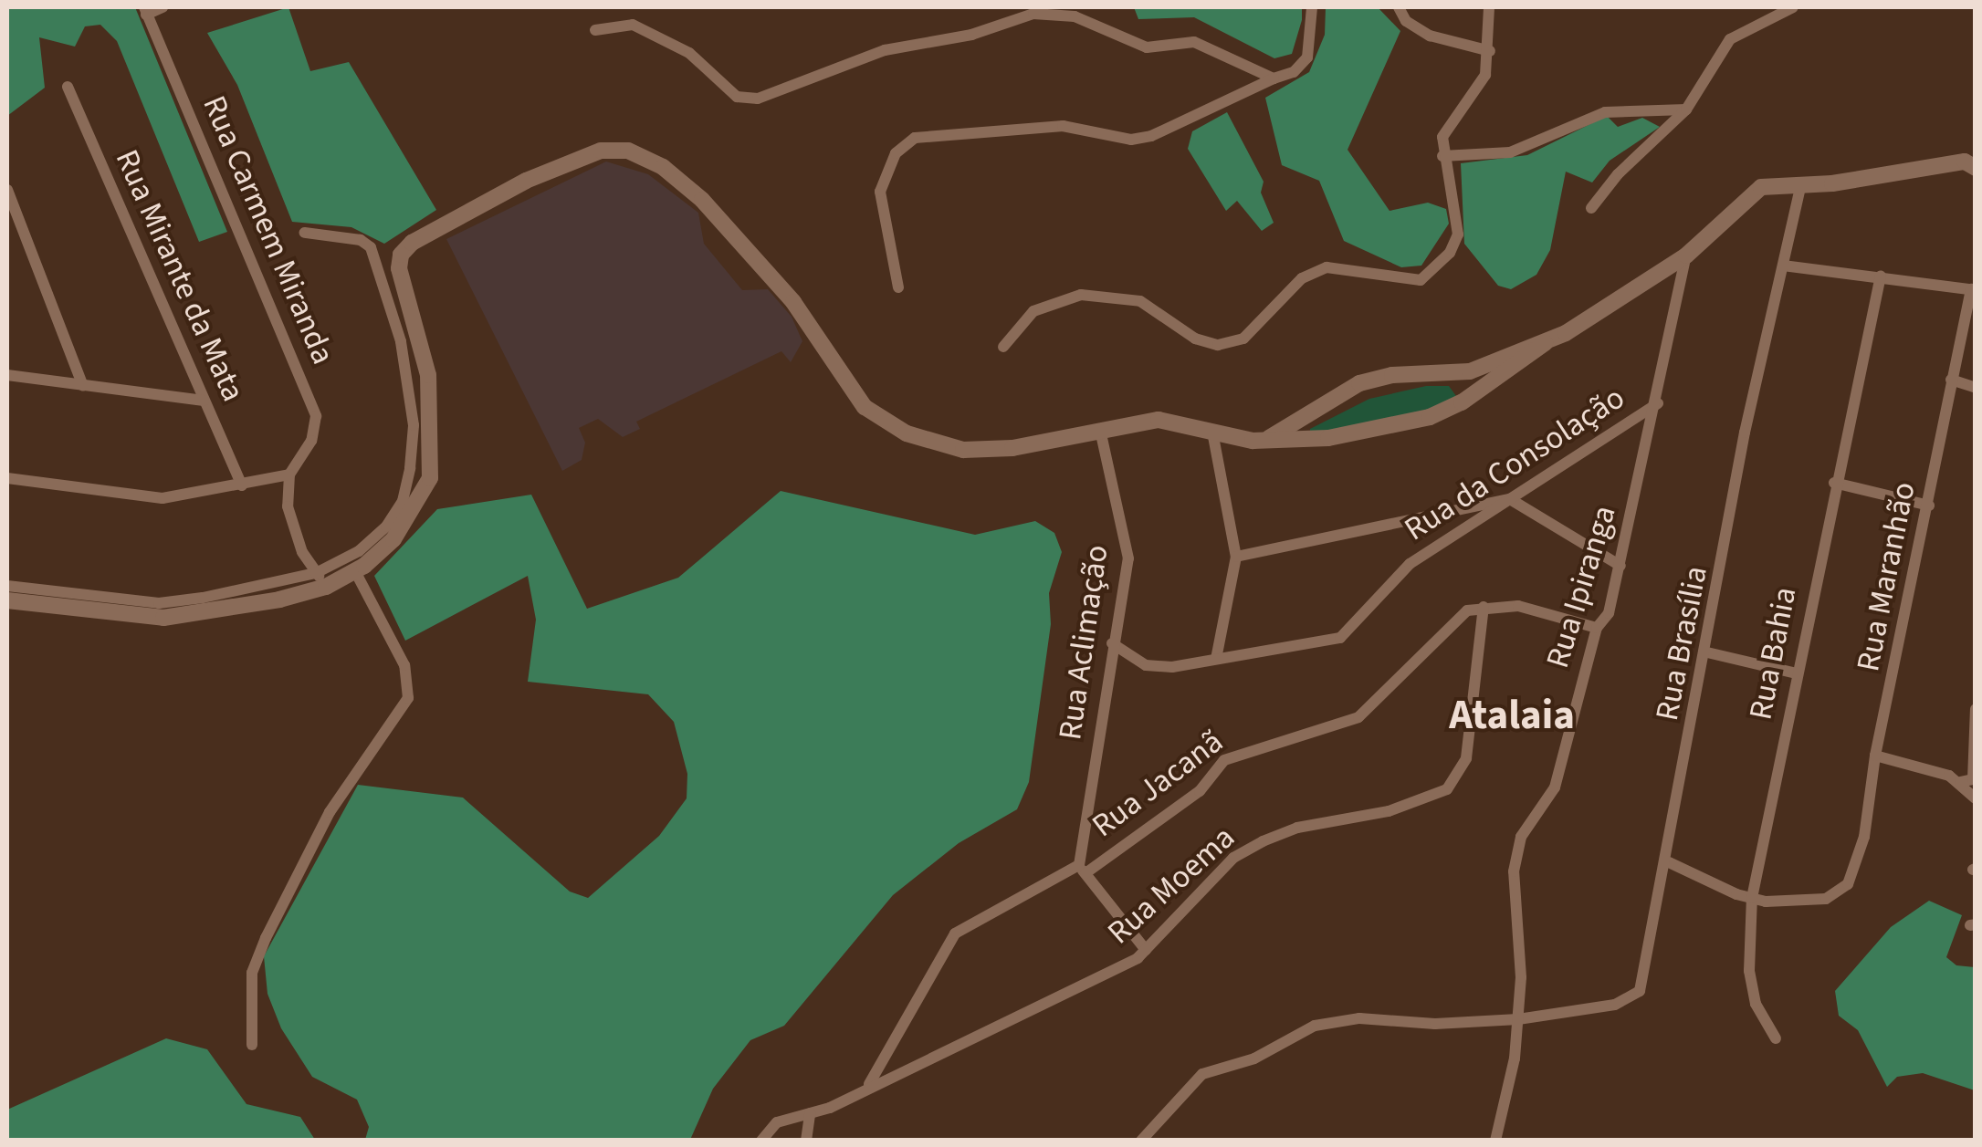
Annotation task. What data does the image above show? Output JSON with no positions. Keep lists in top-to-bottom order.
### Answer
{
  "streets": {
    "street": [
      "Rua Carmem Miranda",
      "Rua Mirante da Mata",
      "Rua da Consolação",
      "Rua Maranhão",
      "Rua Ipiranga",
      "Rua Aclimação",
      "Rua Brasília",
      "Rua Bahia",
      "Rua Jacanã",
      "Rua Moema"
    ]
  },
  "crossings": [
    ["Rua da Consolação", "Rua Ipiranga"],
    ["Rua da Consolação", "Rua Aclimação"],
    ["Rua Maranhão", "Rua Bahia"],
    ["Rua Ipiranga", "Rua Brasília"],
    ["Rua Aclimação", "Rua Jacanã"],
    ["Rua Jacanã", "Rua Moema"]
  ],
  "districts": ["Atalaia"]
}
